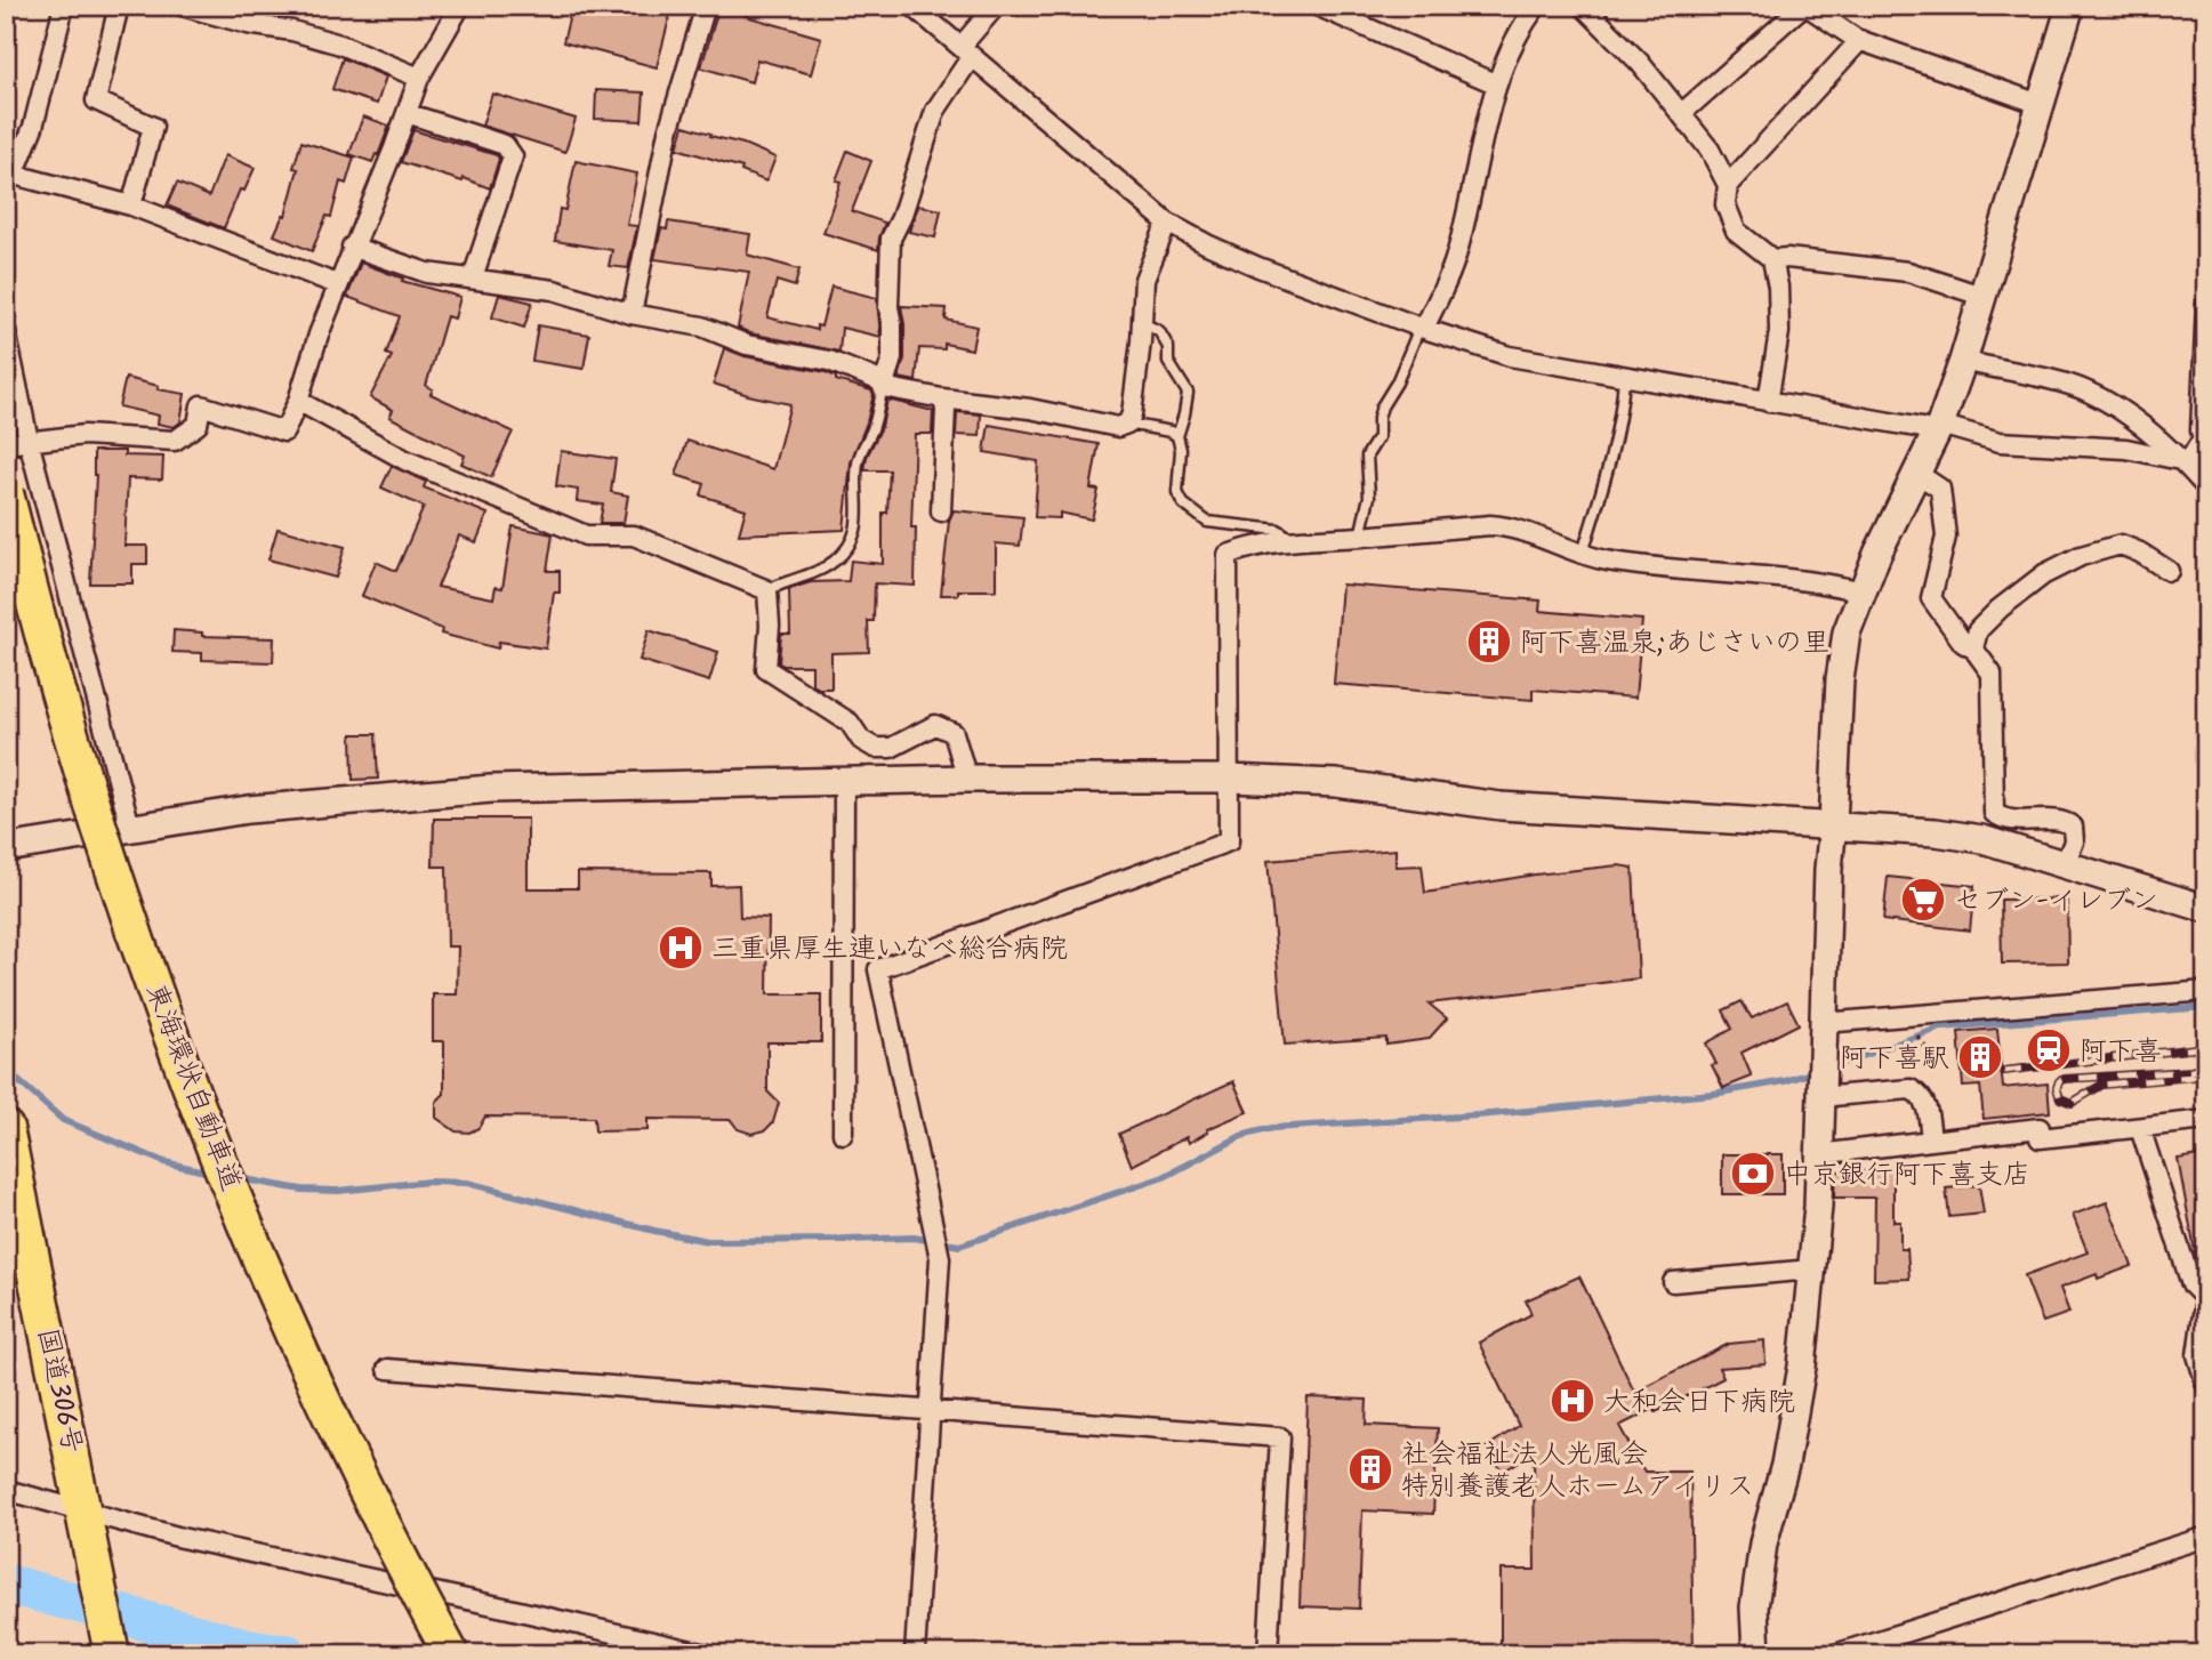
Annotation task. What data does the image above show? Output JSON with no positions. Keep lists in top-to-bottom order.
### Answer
{
  "streets": {
    "highway": ["東海環状自動車道", "国道306号"]
  },
  "places": {
    "building": ["阿下喜温泉;あじさいの里", "阿下喜駅", "社会福祉法人光風会 特別養護老人ホームアイリス"],
    "supermarket": ["セブン-イレブン"],
    "hospital": ["三重県厚生連いなべ総合病院", "大和会日下病院"],
    "station": ["阿下喜"],
    "bank": ["中京銀行阿下喜支店"]
  }
}
